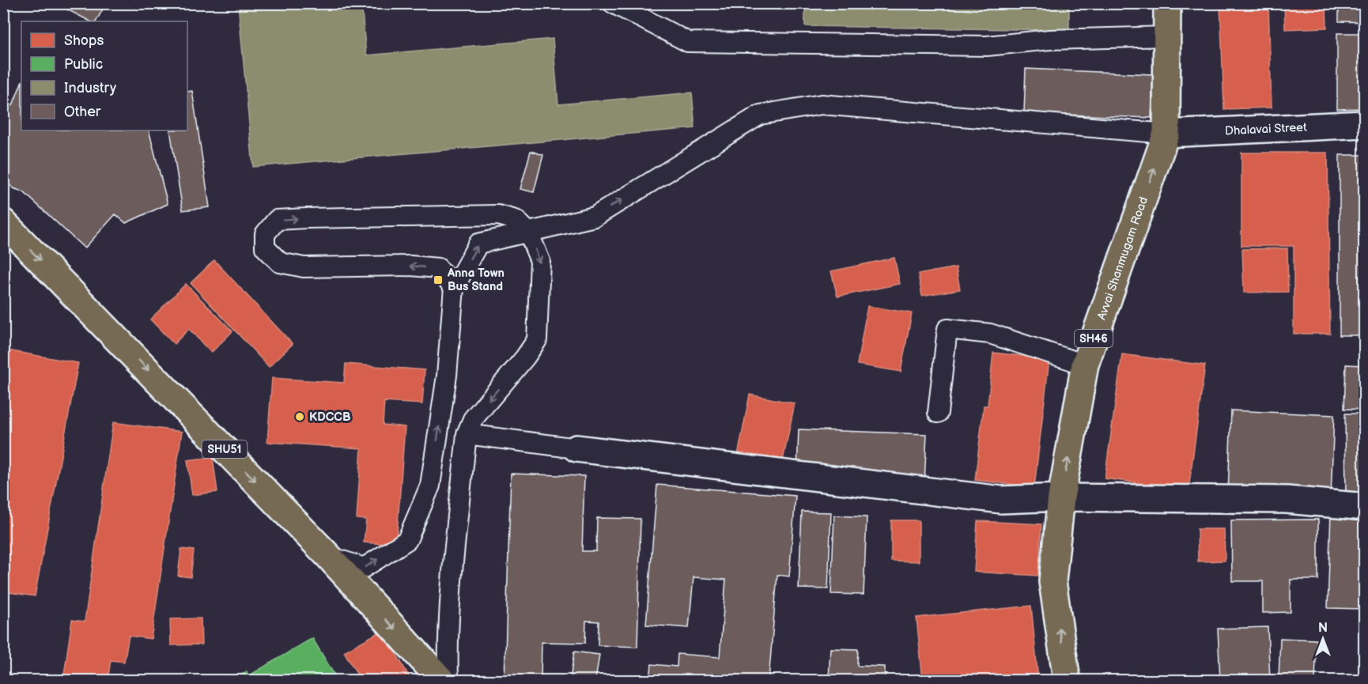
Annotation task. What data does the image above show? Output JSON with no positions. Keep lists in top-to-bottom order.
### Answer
{
  "streets": {
    "main road": ["Avvai Shanmugam Road", "SH46", "SHU51"],
    "street": ["Dhalavai Street"]
  },
  "crossings": [
    ["Dhalavai Street", "Avvai Shanmugam Road"]
  ],
  "one_way": ["Avvai Shanmugam Road"],
  "places": {
    "transit": ["Anna Town Bus Stand"],
    "other": ["KDCCB"]
  },
  "legend": [
    "Shops",
    "Public",
    "Industry",
    "Other"
  ],
  "north": "top"
}
